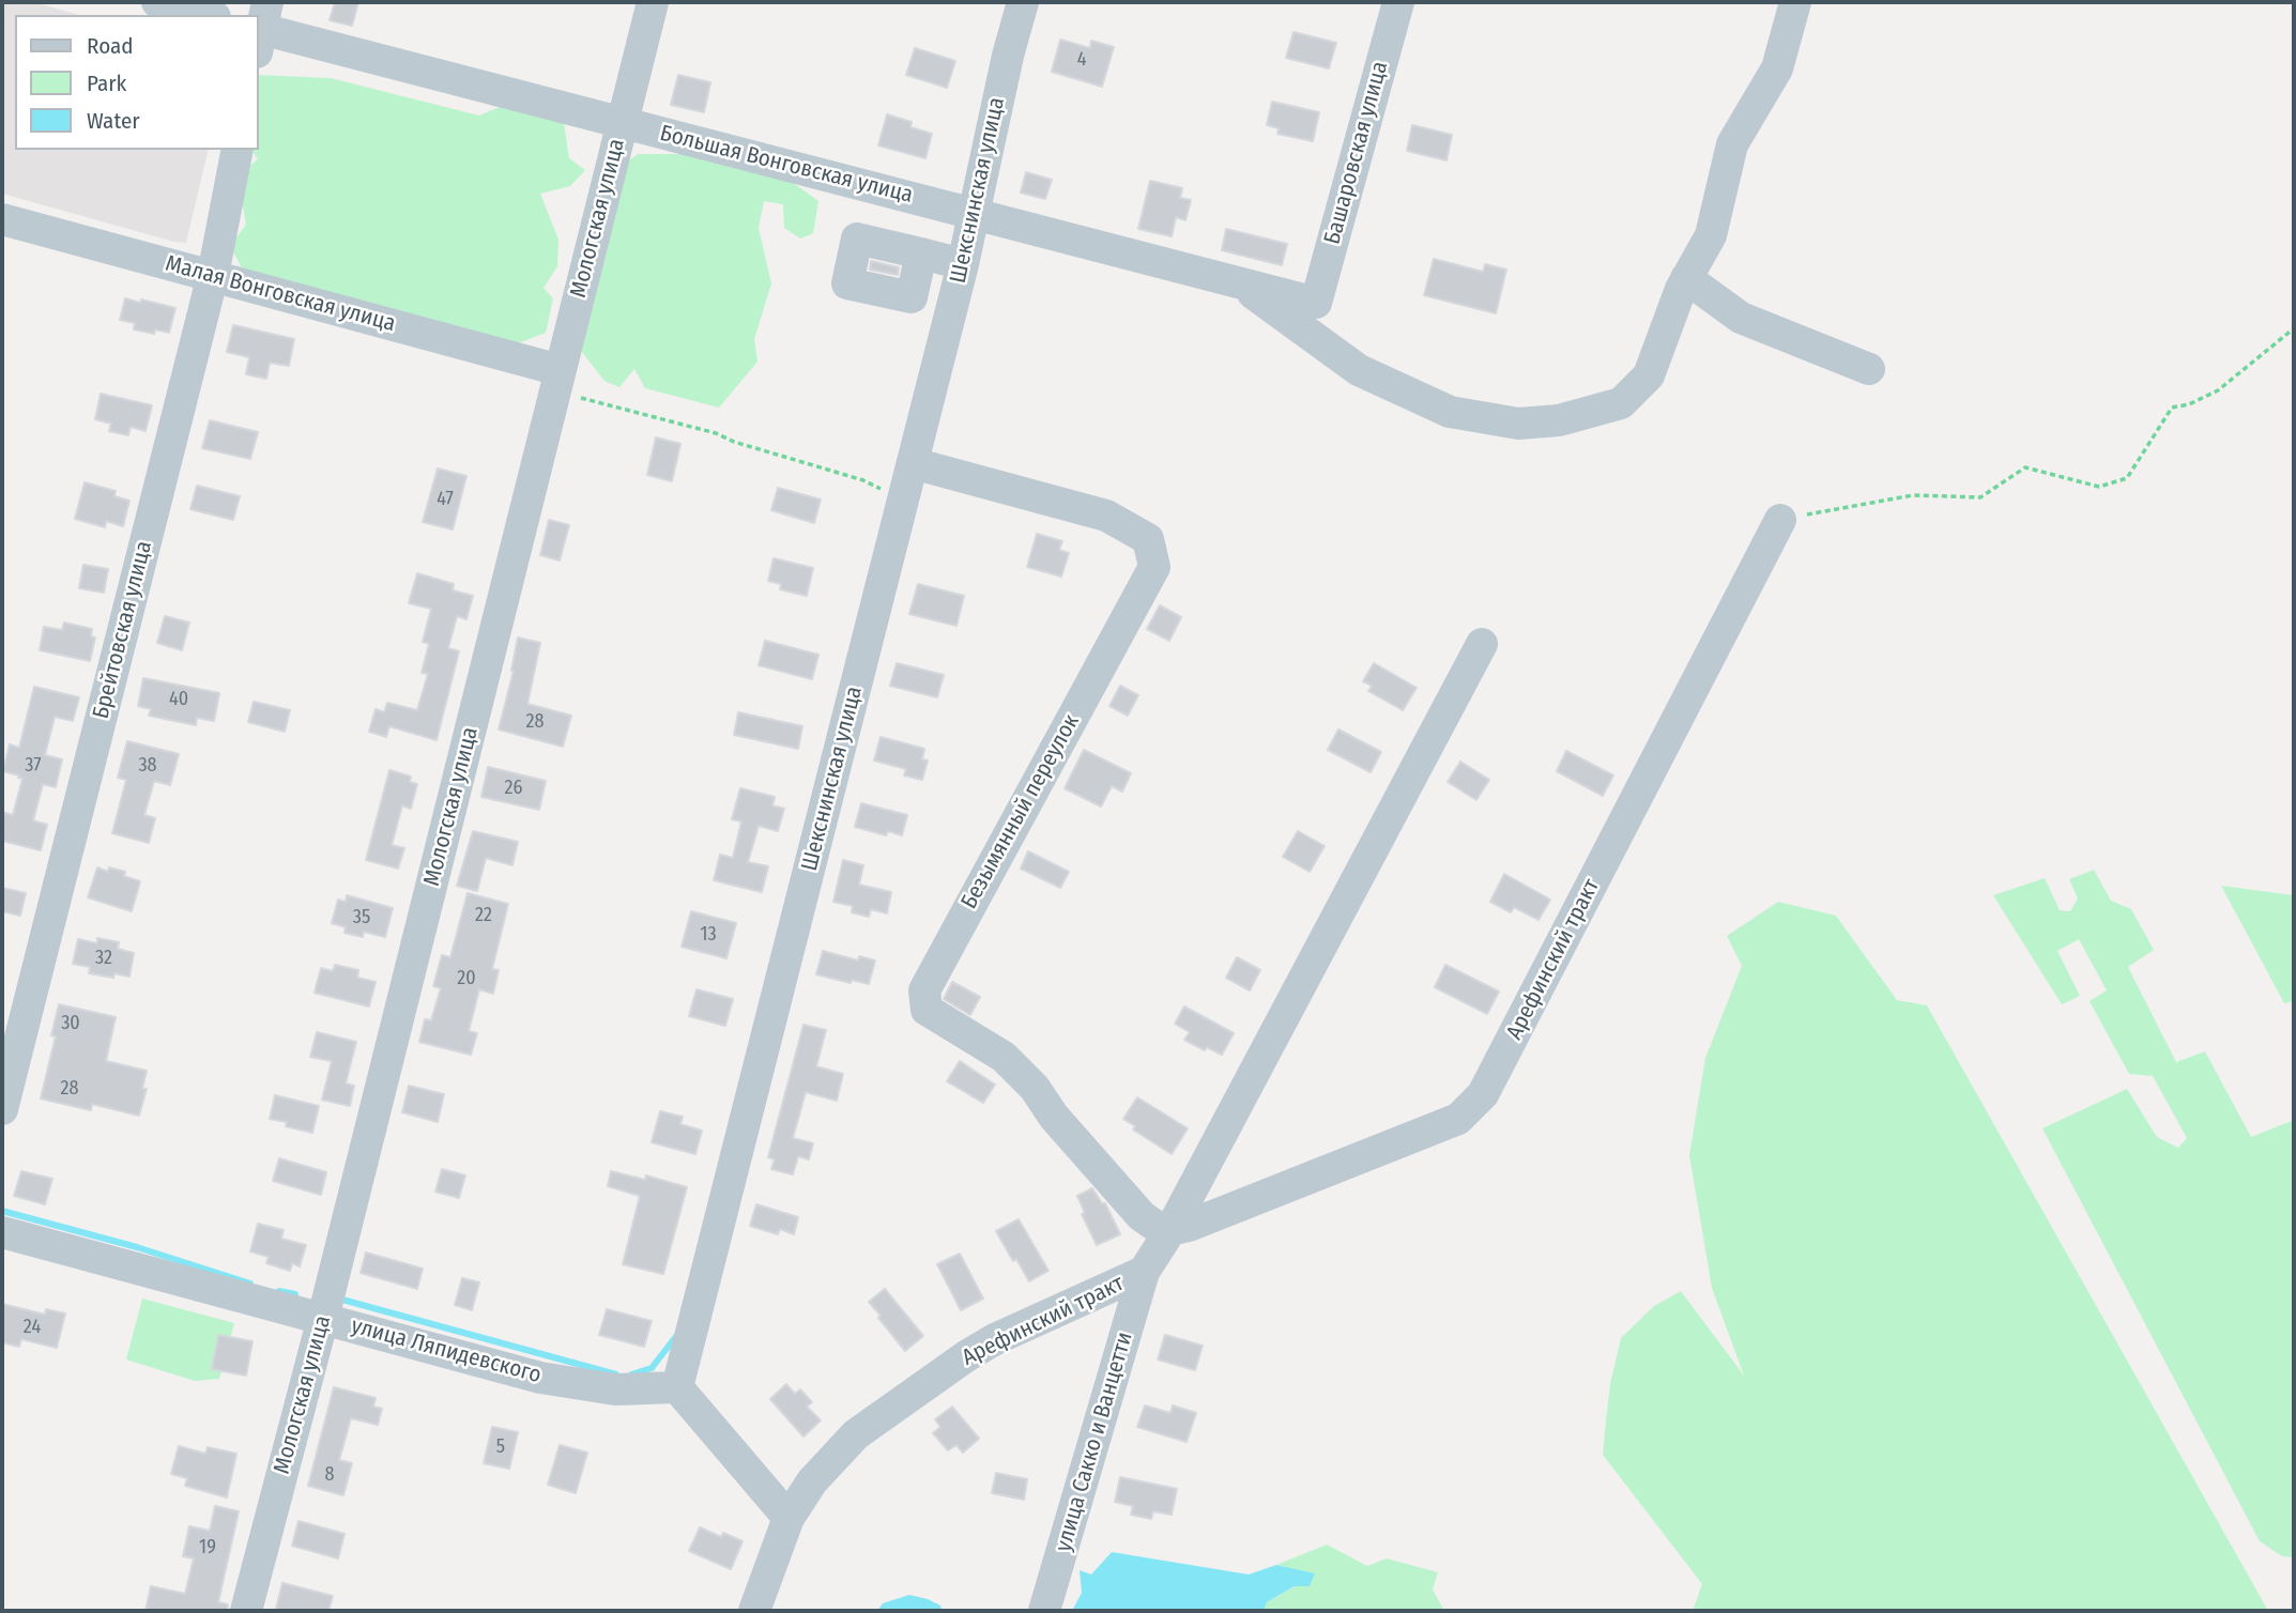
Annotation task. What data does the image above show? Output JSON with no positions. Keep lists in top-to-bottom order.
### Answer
{
  "streets": {
    "street": [
      "Башаровская улица",
      "Большая Вонговская улица",
      "Шекснинская улица",
      "Мологская улица",
      "Малая Вонговская улица",
      "Брейтовская улица",
      "Безымянный переулок",
      "Арефинский тракт",
      "улица Ляпидевского",
      "улица Сакко и Ванцетти"
    ]
  },
  "crossings": [
    ["Башаровская улица", "Большая Вонговская улица"],
    ["Большая Вонговская улица", "Шекснинская улица"],
    ["Большая Вонговская улица", "Мологская улица"],
    ["Шекснинская улица", "Безымянный переулок"],
    ["Шекснинская улица", "улица Ляпидевского"],
    ["Мологская улица", "Малая Вонговская улица"],
    ["Мологская улица", "улица Ляпидевского"],
    ["Малая Вонговская улица", "Брейтовская улица"],
    ["Безымянный переулок", "Арефинский тракт"],
    ["Арефинский тракт", "улица Сакко и Ванцетти"]
  ],
  "house_numbers": [
    "4",
    "47",
    "40",
    "28",
    "37",
    "38",
    "26",
    "22",
    "35",
    "13",
    "32",
    "20",
    "30",
    "28",
    "24",
    "5",
    "8",
    "19"
  ],
  "legend": ["Road", "Park", "Water"]
}
